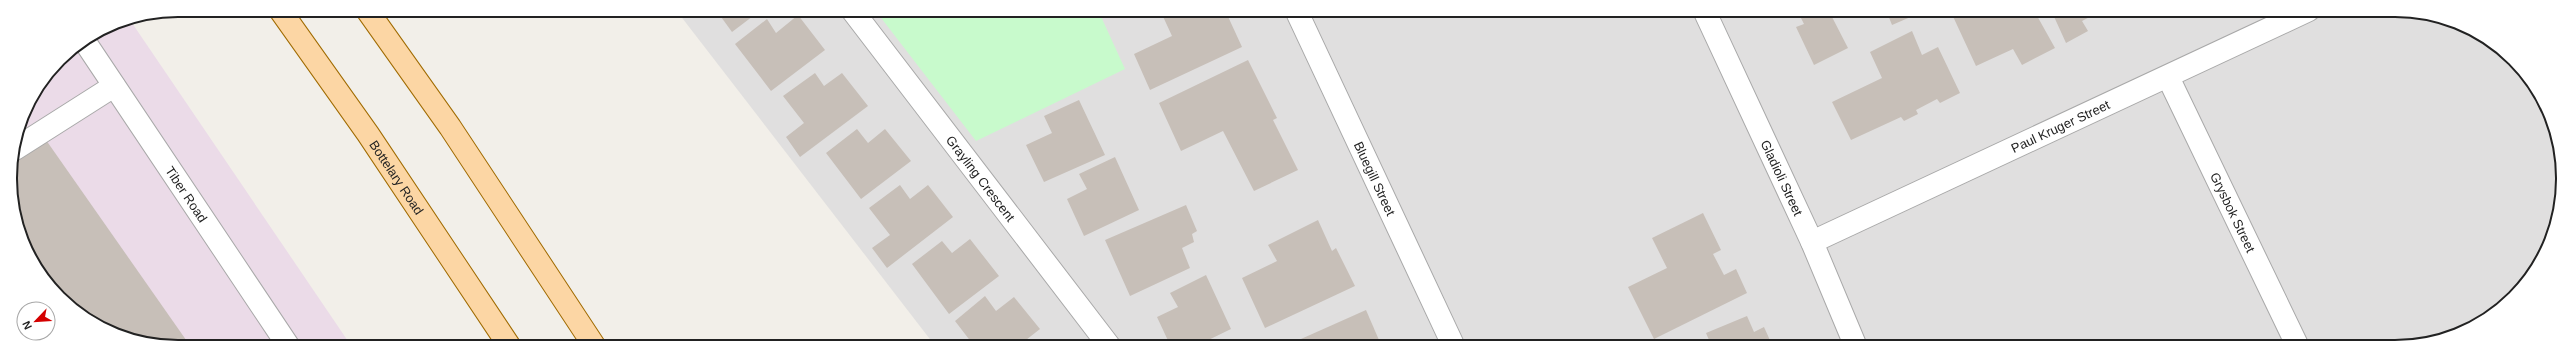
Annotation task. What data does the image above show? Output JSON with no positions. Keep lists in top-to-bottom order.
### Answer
{
  "streets": {
    "main road": ["Bottelary Road"],
    "street": [
      "Paul Kruger Street",
      "Gladioli Street",
      "Grayling Crescent",
      "Bluegill Street",
      "Tiber Road",
      "Grysbok Street"
    ]
  },
  "crossings": [
    ["Paul Kruger Street", "Gladioli Street"],
    ["Paul Kruger Street", "Grysbok Street"]
  ],
  "north": "bottom left"
}
